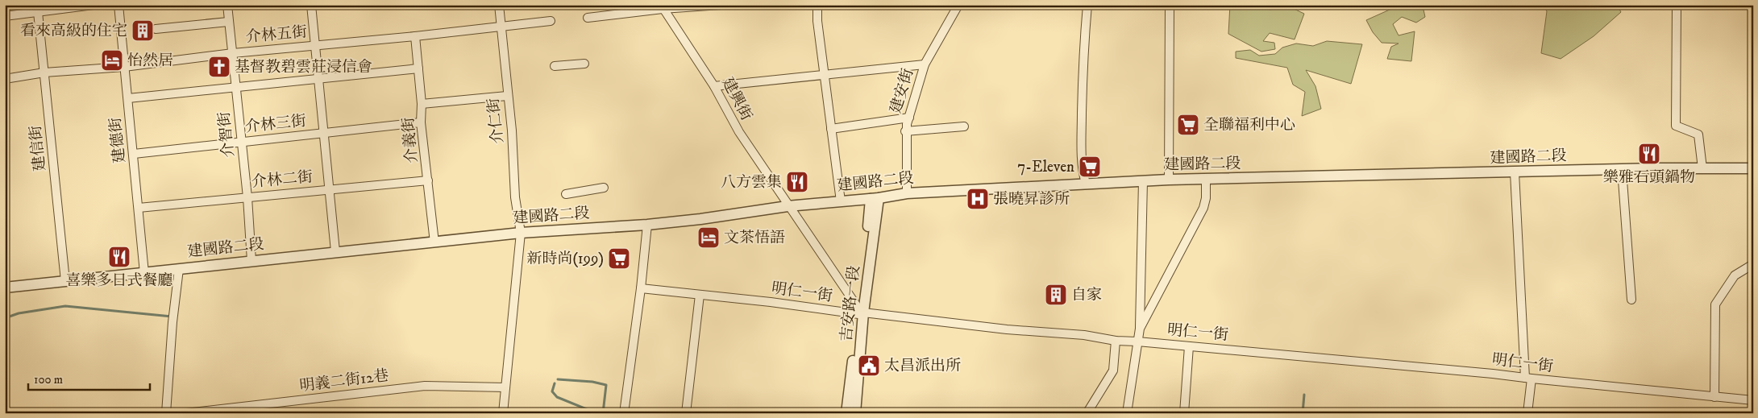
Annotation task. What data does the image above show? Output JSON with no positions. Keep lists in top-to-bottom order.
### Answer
{
  "streets": {
    "street": [
      "介林五街",
      "建安街",
      "建興街",
      "介仁街",
      "介林三街",
      "介智街",
      "建德街",
      "介義街",
      "建信街",
      "建國路二段",
      "介林二街",
      "明仁一街",
      "吉安路一段",
      "明義二街12巷"
    ]
  },
  "crossings": [
    ["介林五街", "介仁街"],
    ["介林五街", "介智街"],
    ["介林五街", "建德街"],
    ["介林五街", "介義街"],
    ["介林五街", "建信街"],
    ["建安街", "建國路二段"],
    ["建興街", "建國路二段"],
    ["建興街", "明仁一街"],
    ["建興街", "吉安路一段"],
    ["介仁街", "建國路二段"],
    ["介仁街", "明義二街12巷"],
    ["介林三街", "介智街"],
    ["介林三街", "建德街"],
    ["介林三街", "介義街"],
    ["介智街", "建國路二段"],
    ["介智街", "介林二街"],
    ["建德街", "建國路二段"],
    ["建德街", "介林二街"],
    ["介義街", "建國路二段"],
    ["介義街", "介林二街"],
    ["建信街", "建國路二段"],
    ["建國路二段", "吉安路一段"],
    ["明仁一街", "吉安路一段"]
  ],
  "places": {
    "building": ["看來高級的住宅", "自家"],
    "hotel": ["怡然居", "文茶悟語"],
    "church": ["基督教碧雲莊浸信會"],
    "supermarket": ["全聯福利中心", "7-Eleven", "新時尚(199)"],
    "restaurant": ["樂雅石頭鍋物", "八方雲集", "喜樂多日式餐廳"],
    "hospital": ["張曉昇診所"],
    "public building": ["太昌派出所"]
  },
  "scale_bar": "100 m"
}
